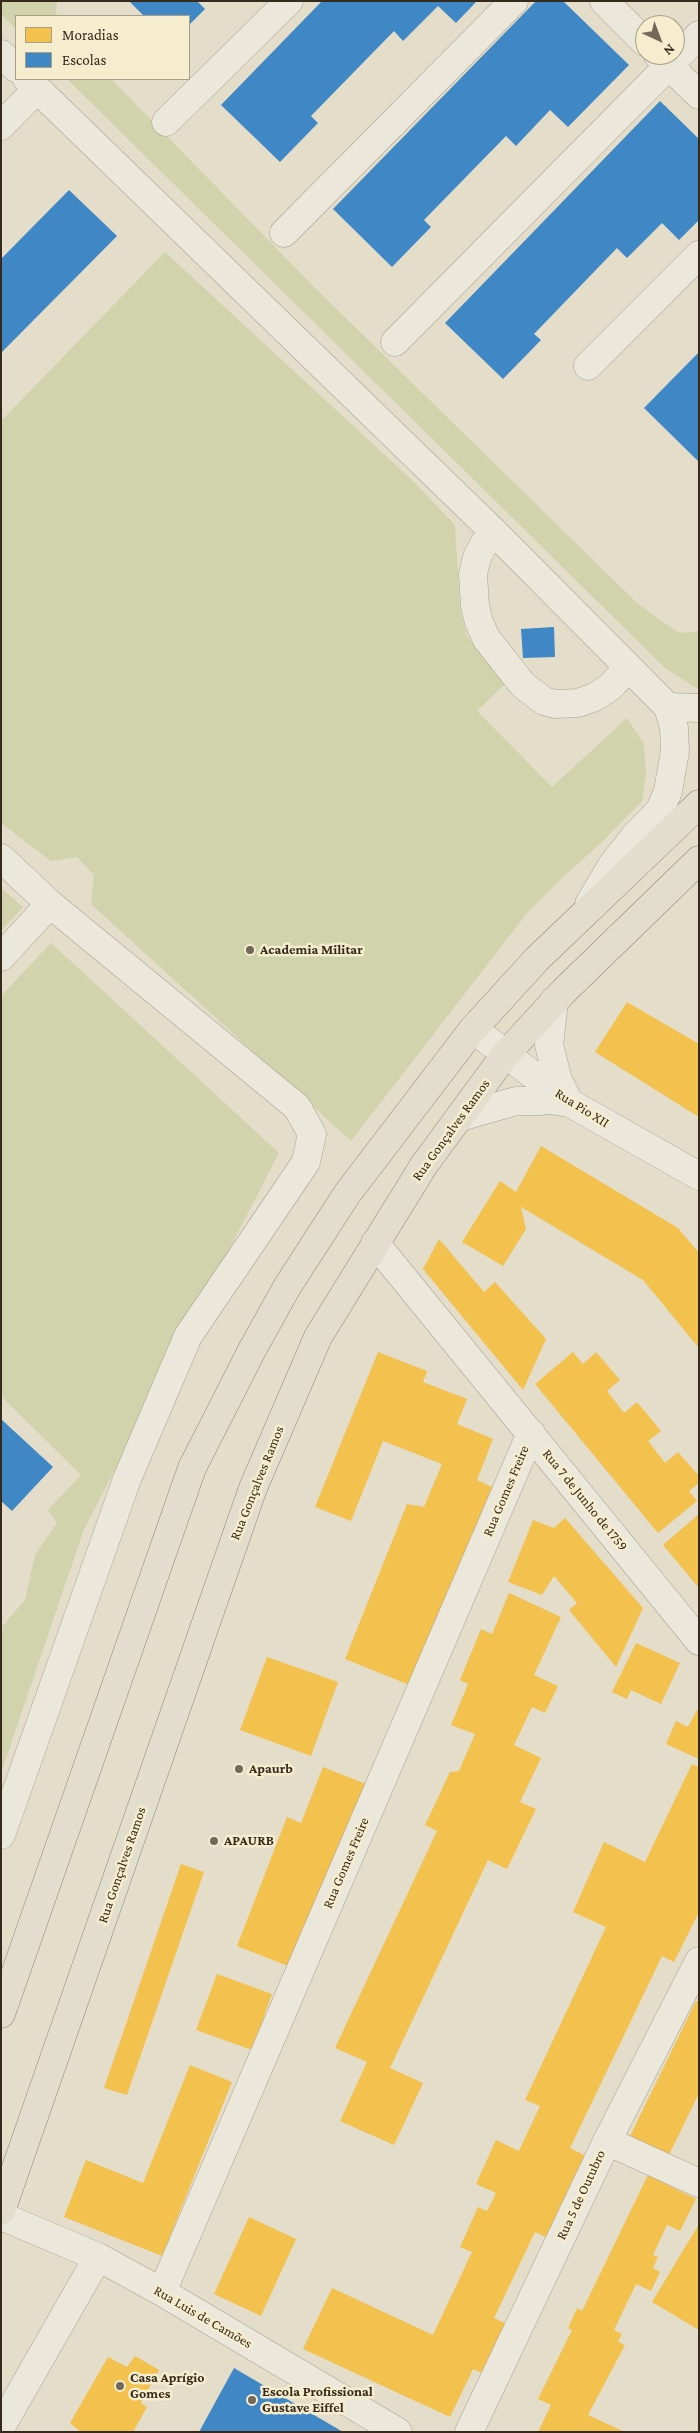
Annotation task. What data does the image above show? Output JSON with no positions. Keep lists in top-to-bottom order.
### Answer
{
  "streets": {
    "main road": ["Rua Gonçalves Ramos"],
    "street": [
      "Rua Pio XII",
      "Rua Gomes Freire",
      "Rua 7 de Junho de 1759",
      "Rua 5 de Outubro",
      "Rua Luis de Camões"
    ]
  },
  "crossings": [
    ["Rua Pio XII", "Rua Gonçalves Ramos"],
    ["Rua Gonçalves Ramos", "Rua 7 de Junho de 1759"],
    ["Rua Gomes Freire", "Rua 7 de Junho de 1759"],
    ["Rua Gomes Freire", "Rua Luis de Camões"]
  ],
  "places": [
    "Academia Militar",
    "Apaurb",
    "APAURB",
    "Casa Aprígio Gomes",
    "Escola Profissional Gustave Eiffel"
  ],
  "legend": ["Moradias", "Escolas"],
  "north": "bottom right"
}
